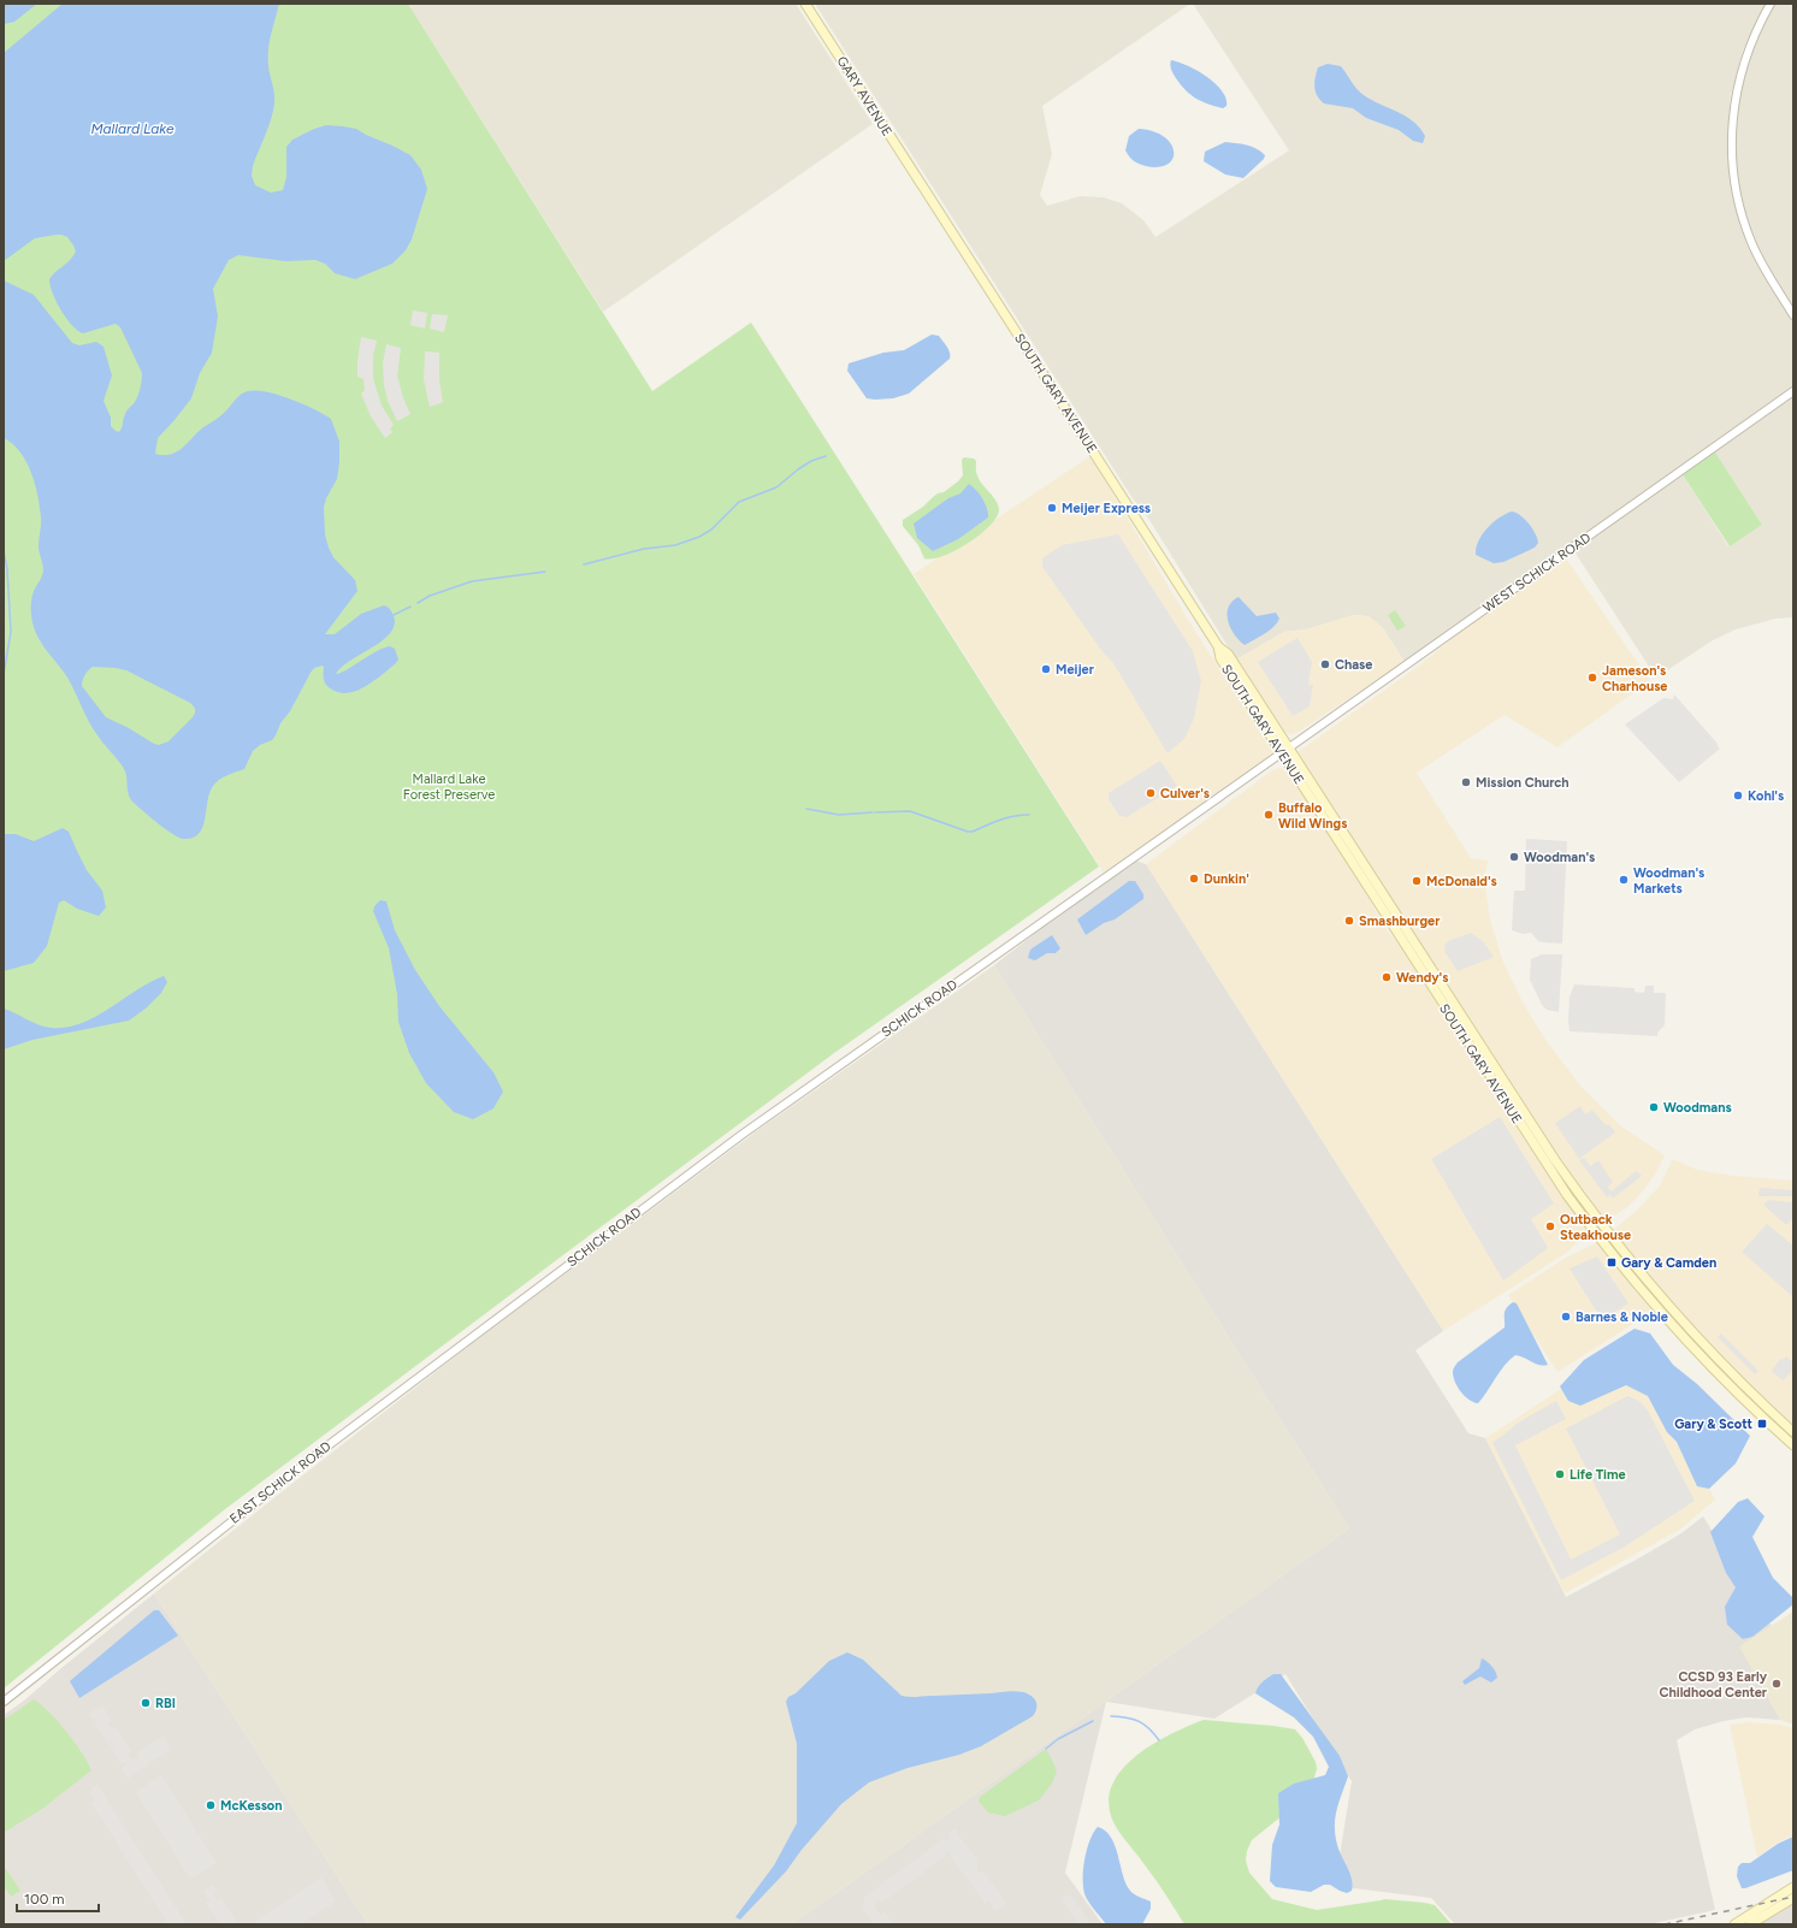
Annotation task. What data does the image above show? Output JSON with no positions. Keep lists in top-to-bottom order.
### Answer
{
  "streets": {
    "main road": ["GARY AVENUE", "SOUTH GARY AVENUE"],
    "street": ["WEST SCHICK ROAD", "SCHICK ROAD", "EAST SCHICK ROAD"]
  },
  "crossings": [
    ["GARY AVENUE", "SOUTH GARY AVENUE"],
    ["SOUTH GARY AVENUE", "WEST SCHICK ROAD"],
    ["SOUTH GARY AVENUE", "SCHICK ROAD"],
    ["WEST SCHICK ROAD", "SCHICK ROAD"],
    ["SCHICK ROAD", "EAST SCHICK ROAD"]
  ],
  "water": ["Mallard Lake"],
  "parks": ["Mallard Lake Forest Preserve"],
  "places": {
    "other": [
      "Meijer Express",
      "Chase",
      "Meijer",
      "Jameson's Charhouse",
      "Mission Church",
      "Culver's",
      "Kohl's",
      "Buffalo Wild Wings",
      "Woodman's",
      "Dunkin'",
      "Woodman's Markets",
      "McDonald's",
      "Smashburger",
      "Wendy's",
      "Woodmans",
      "Outback Steakhouse",
      "Barnes & Noble",
      "Life Time",
      "CCSD 93 Early Childhood Center",
      "RBI",
      "McKesson"
    ],
    "transit": ["Gary & Camden", "Gary & Scott"]
  },
  "scale_bar": "100 m"
}
